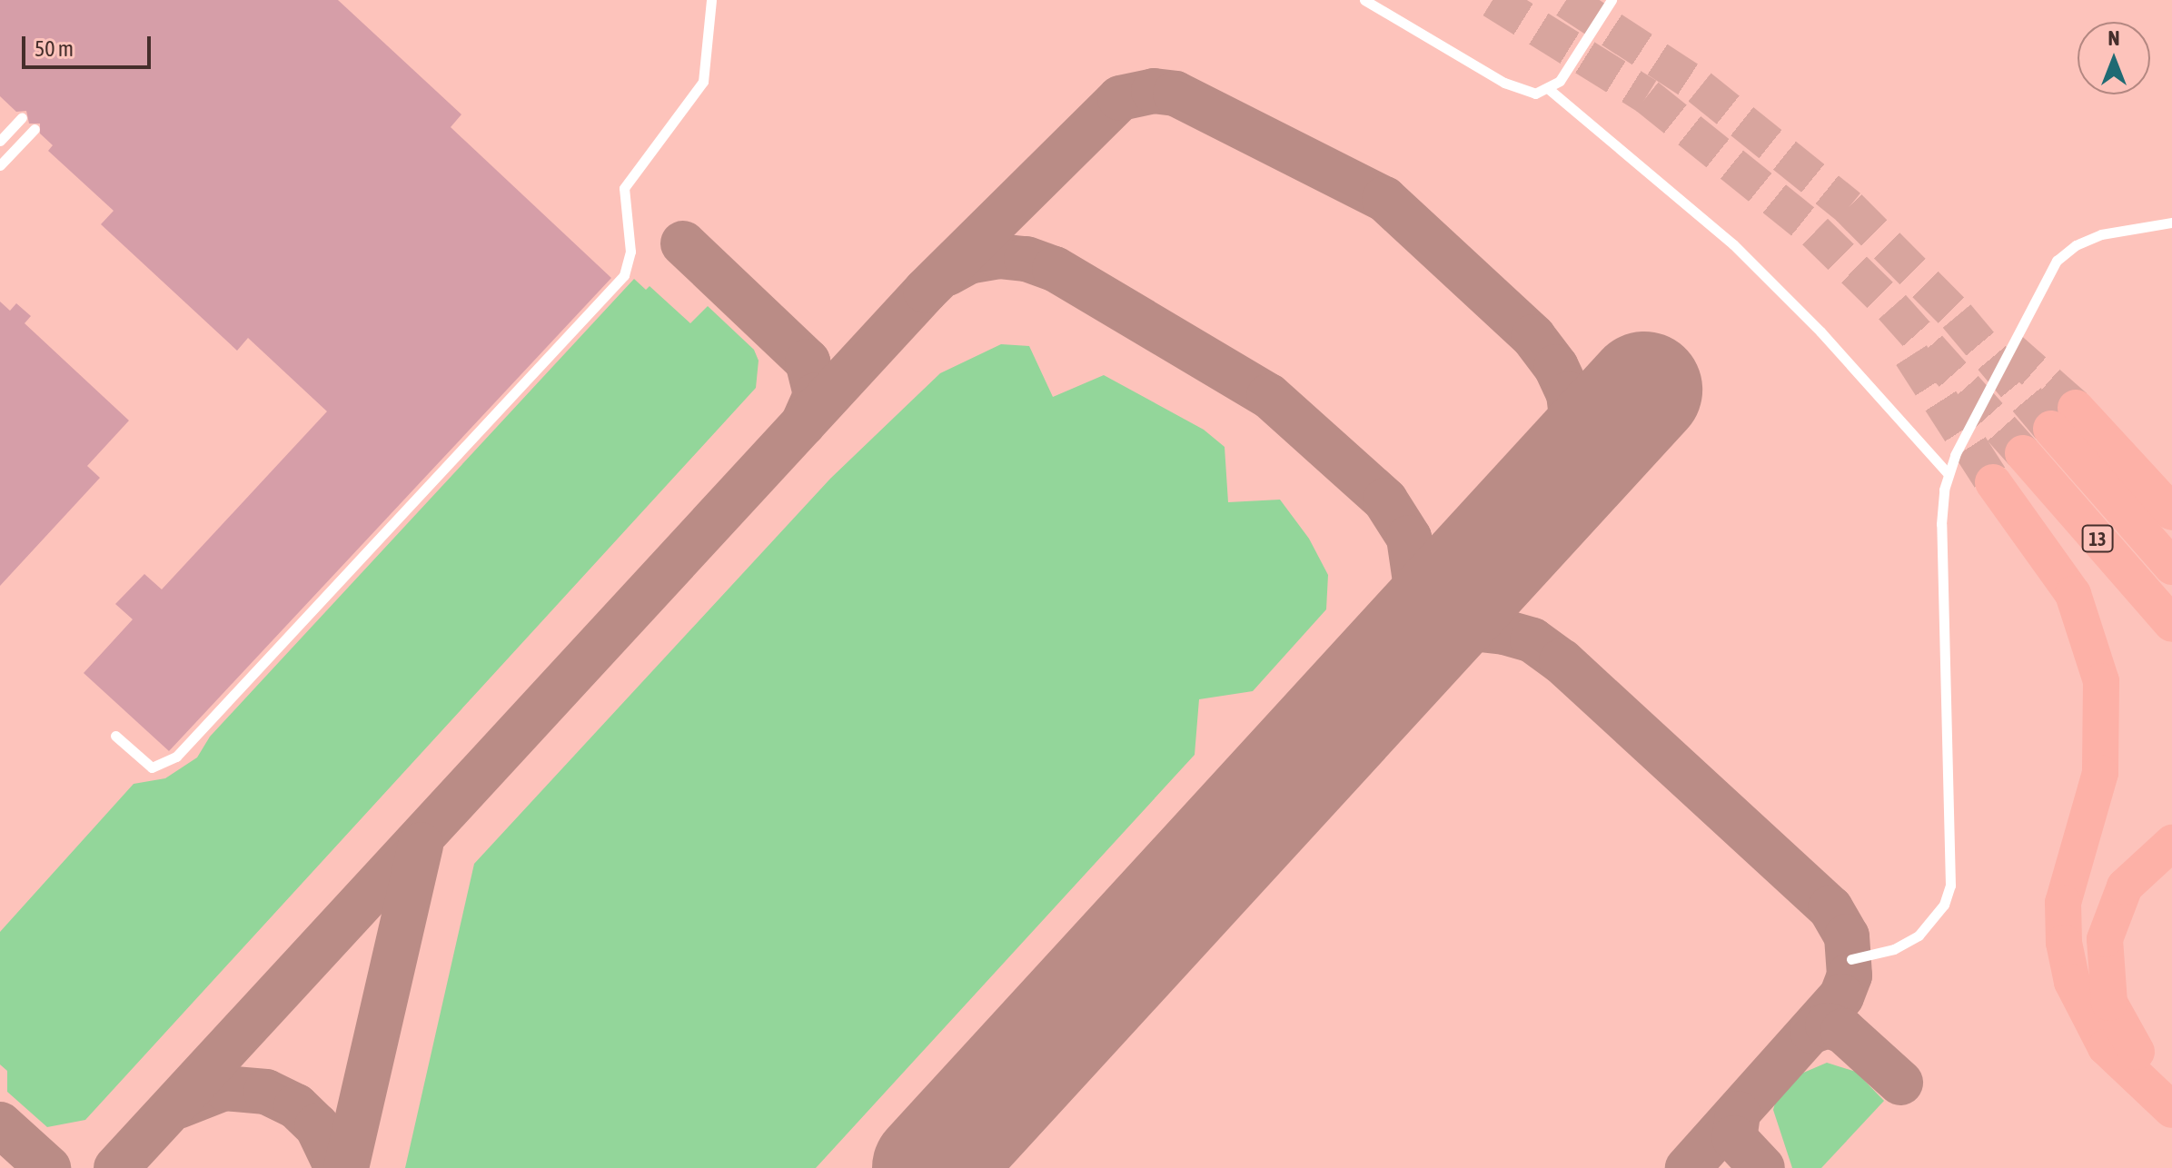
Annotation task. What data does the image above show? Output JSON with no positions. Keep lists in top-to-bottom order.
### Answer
{
  "streets": {
    "highway": ["13"]
  },
  "scale_bar": "50 m",
  "north": "top"
}
